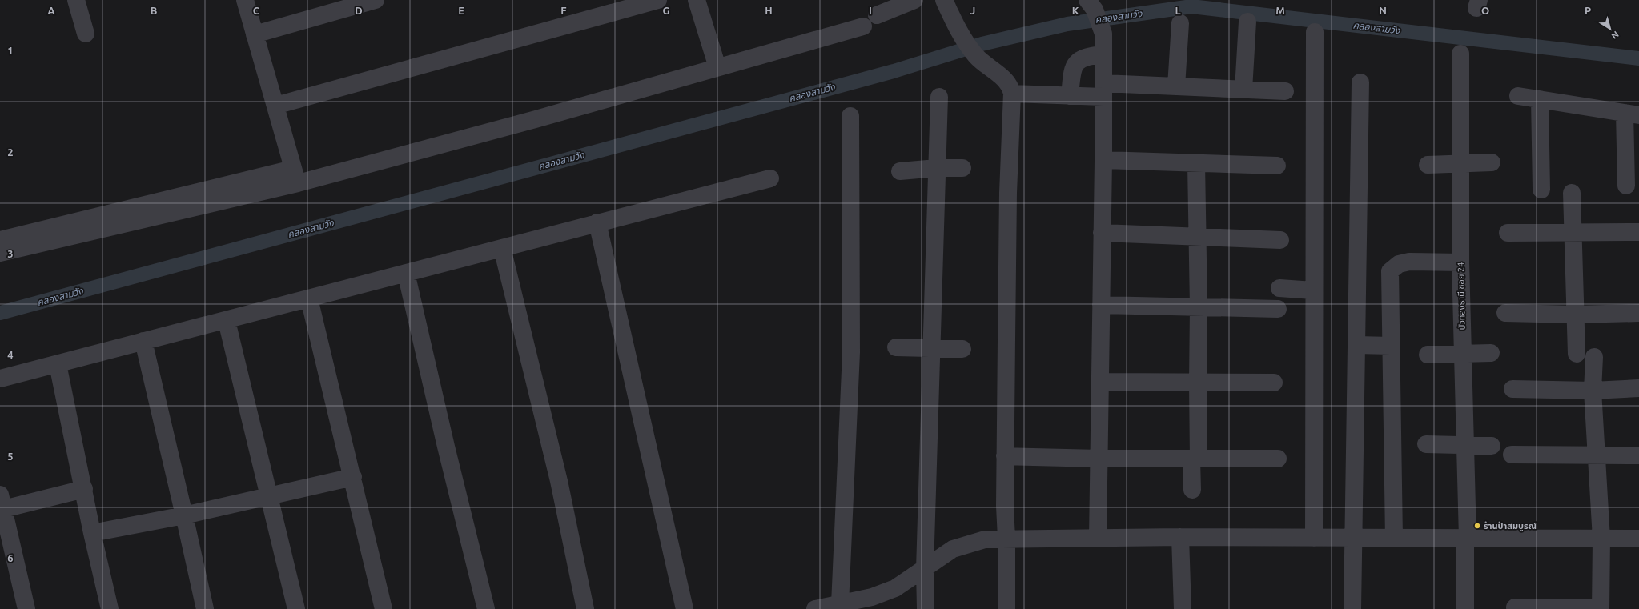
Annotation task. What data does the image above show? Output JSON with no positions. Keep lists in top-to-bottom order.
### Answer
{
  "streets": {
    "street": ["บัวทองธานี ซอย 24"]
  },
  "water": ["คลองสามวัง"],
  "places": ["ร้านป้าสมบูรณ์"],
  "north": "bottom right",
  "grid": {
    "columns": [
      "A",
      "B",
      "C",
      "D",
      "E",
      "F",
      "G",
      "H",
      "I",
      "J",
      "K",
      "L",
      "M",
      "N",
      "O",
      "P"
    ],
    "rows": [
      "1",
      "2",
      "3",
      "4",
      "5",
      "6"
    ]
  }
}
